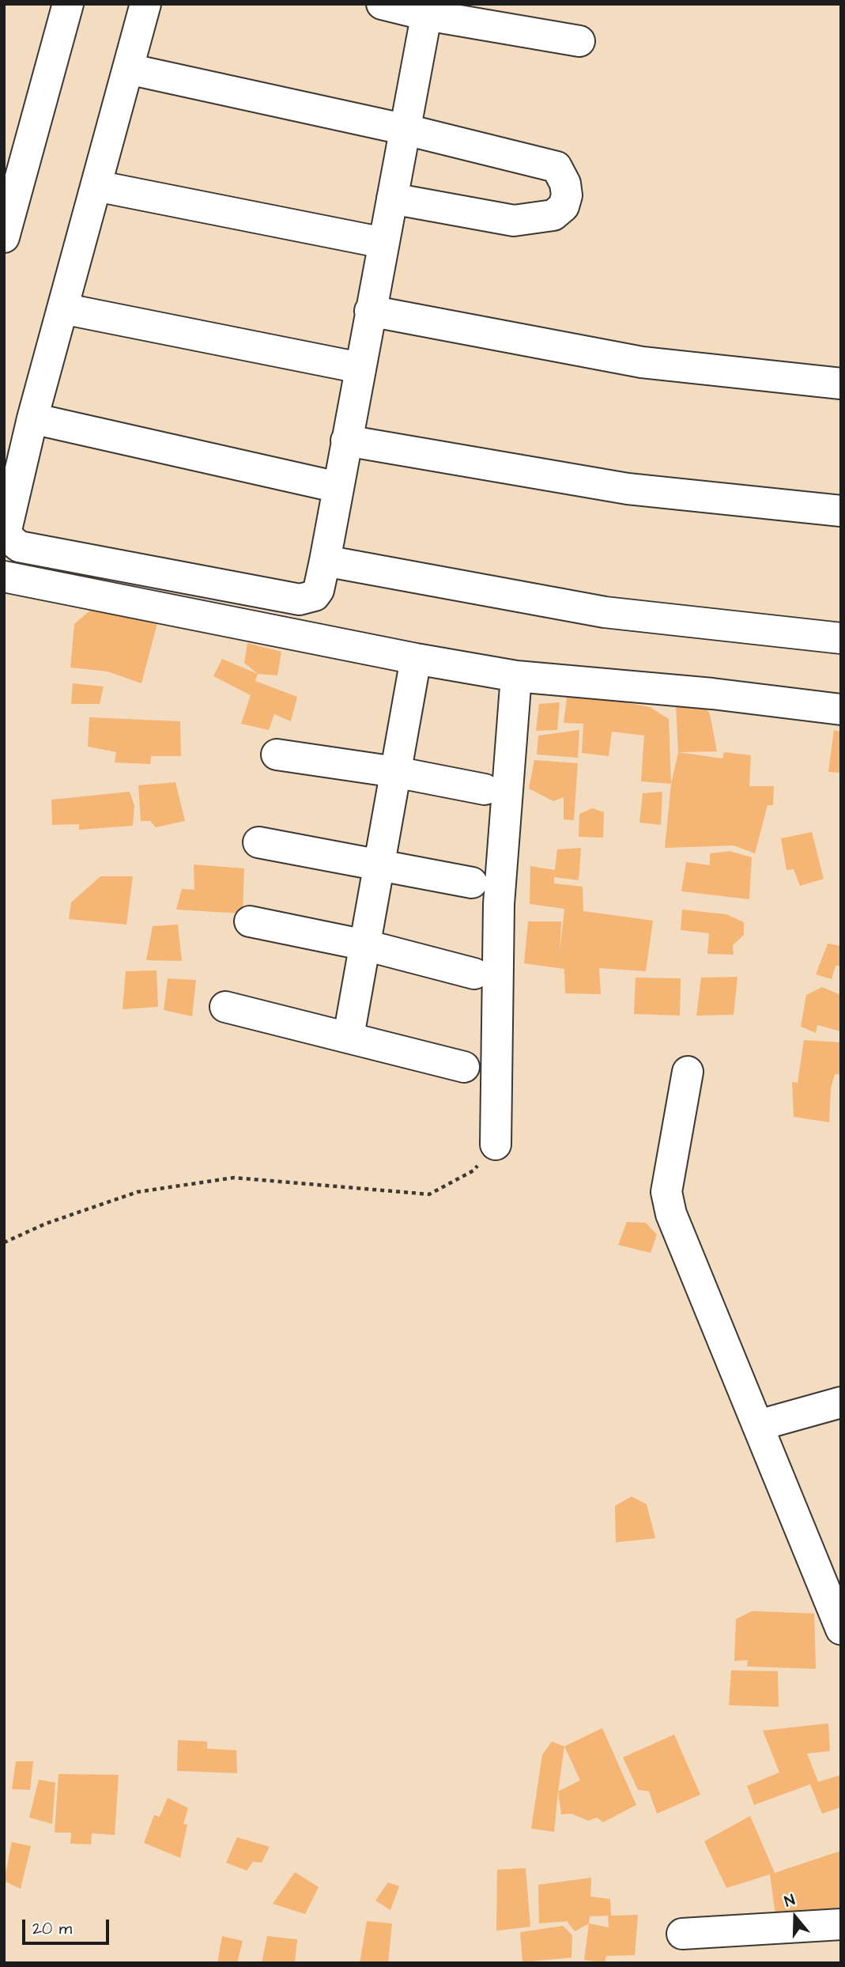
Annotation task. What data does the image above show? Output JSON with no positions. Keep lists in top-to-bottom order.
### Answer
{
  "scale_bar": "20 m",
  "north": "top"
}
